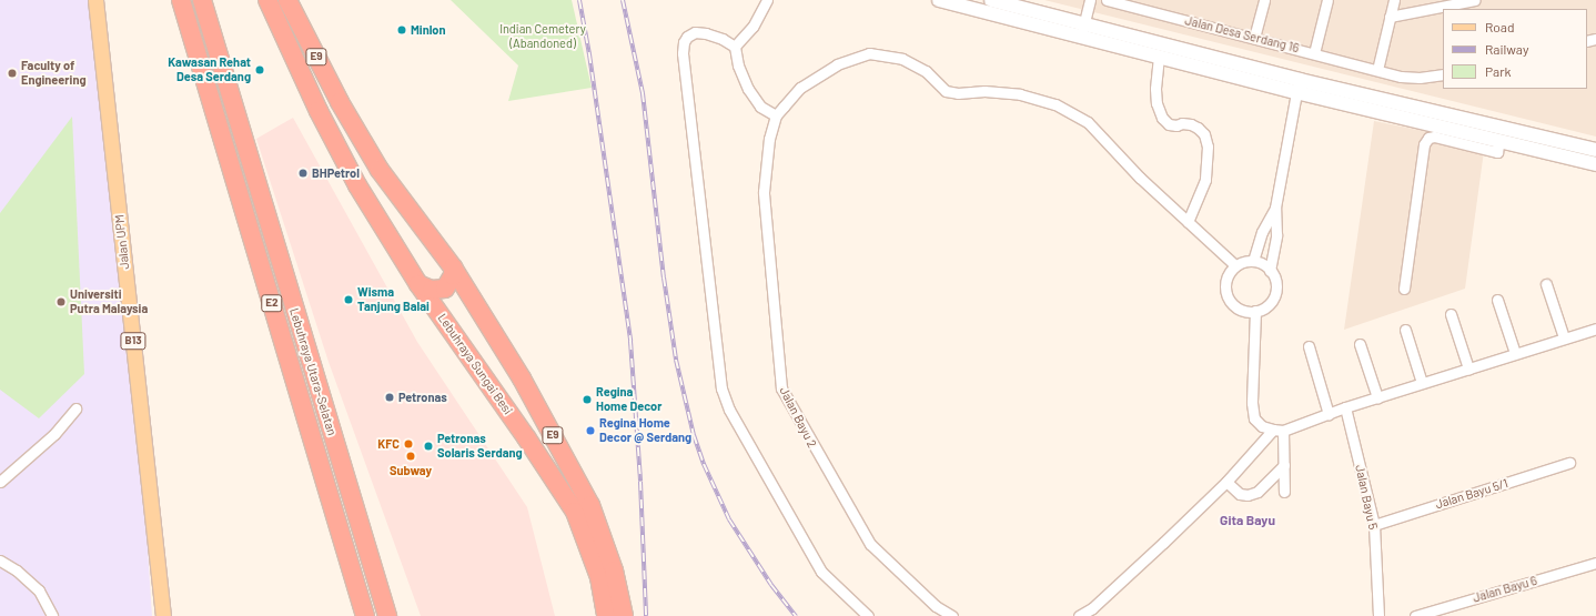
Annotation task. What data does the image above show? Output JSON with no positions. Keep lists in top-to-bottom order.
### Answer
{
  "streets": {
    "highway": [
      "E9",
      "E2",
      "Lebuhraya Sungai Besi",
      "Lebuhraya Utara–Selatan"
    ],
    "main road": ["Jalan UPM", "B13"],
    "street": [
      "Jalan Desa Serdang 16",
      "Jalan Bayu 2",
      "Jalan Bayu 5/1",
      "Jalan Bayu 5",
      "Jalan Bayu 6"
    ]
  },
  "crossings": [
    ["Jalan Bayu 5/1", "Jalan Bayu 5"]
  ],
  "districts": ["Gita Bayu"],
  "parks": ["Indian Cemetery (Abandoned)"],
  "places": [
    "Minlon",
    "Kawasan Rehat Desa Serdang",
    "Faculty of Engineering",
    "BHPetrol",
    "Wisma Tanjung Balai",
    "Universiti Putra Malaysia",
    "Petronas",
    "Regina Home Decor",
    "Regina Home Decor @ Serdang",
    "KFC",
    "Petronas Solaris Serdang",
    "Subway"
  ],
  "legend": ["Road", "Railway", "Park"]
}
